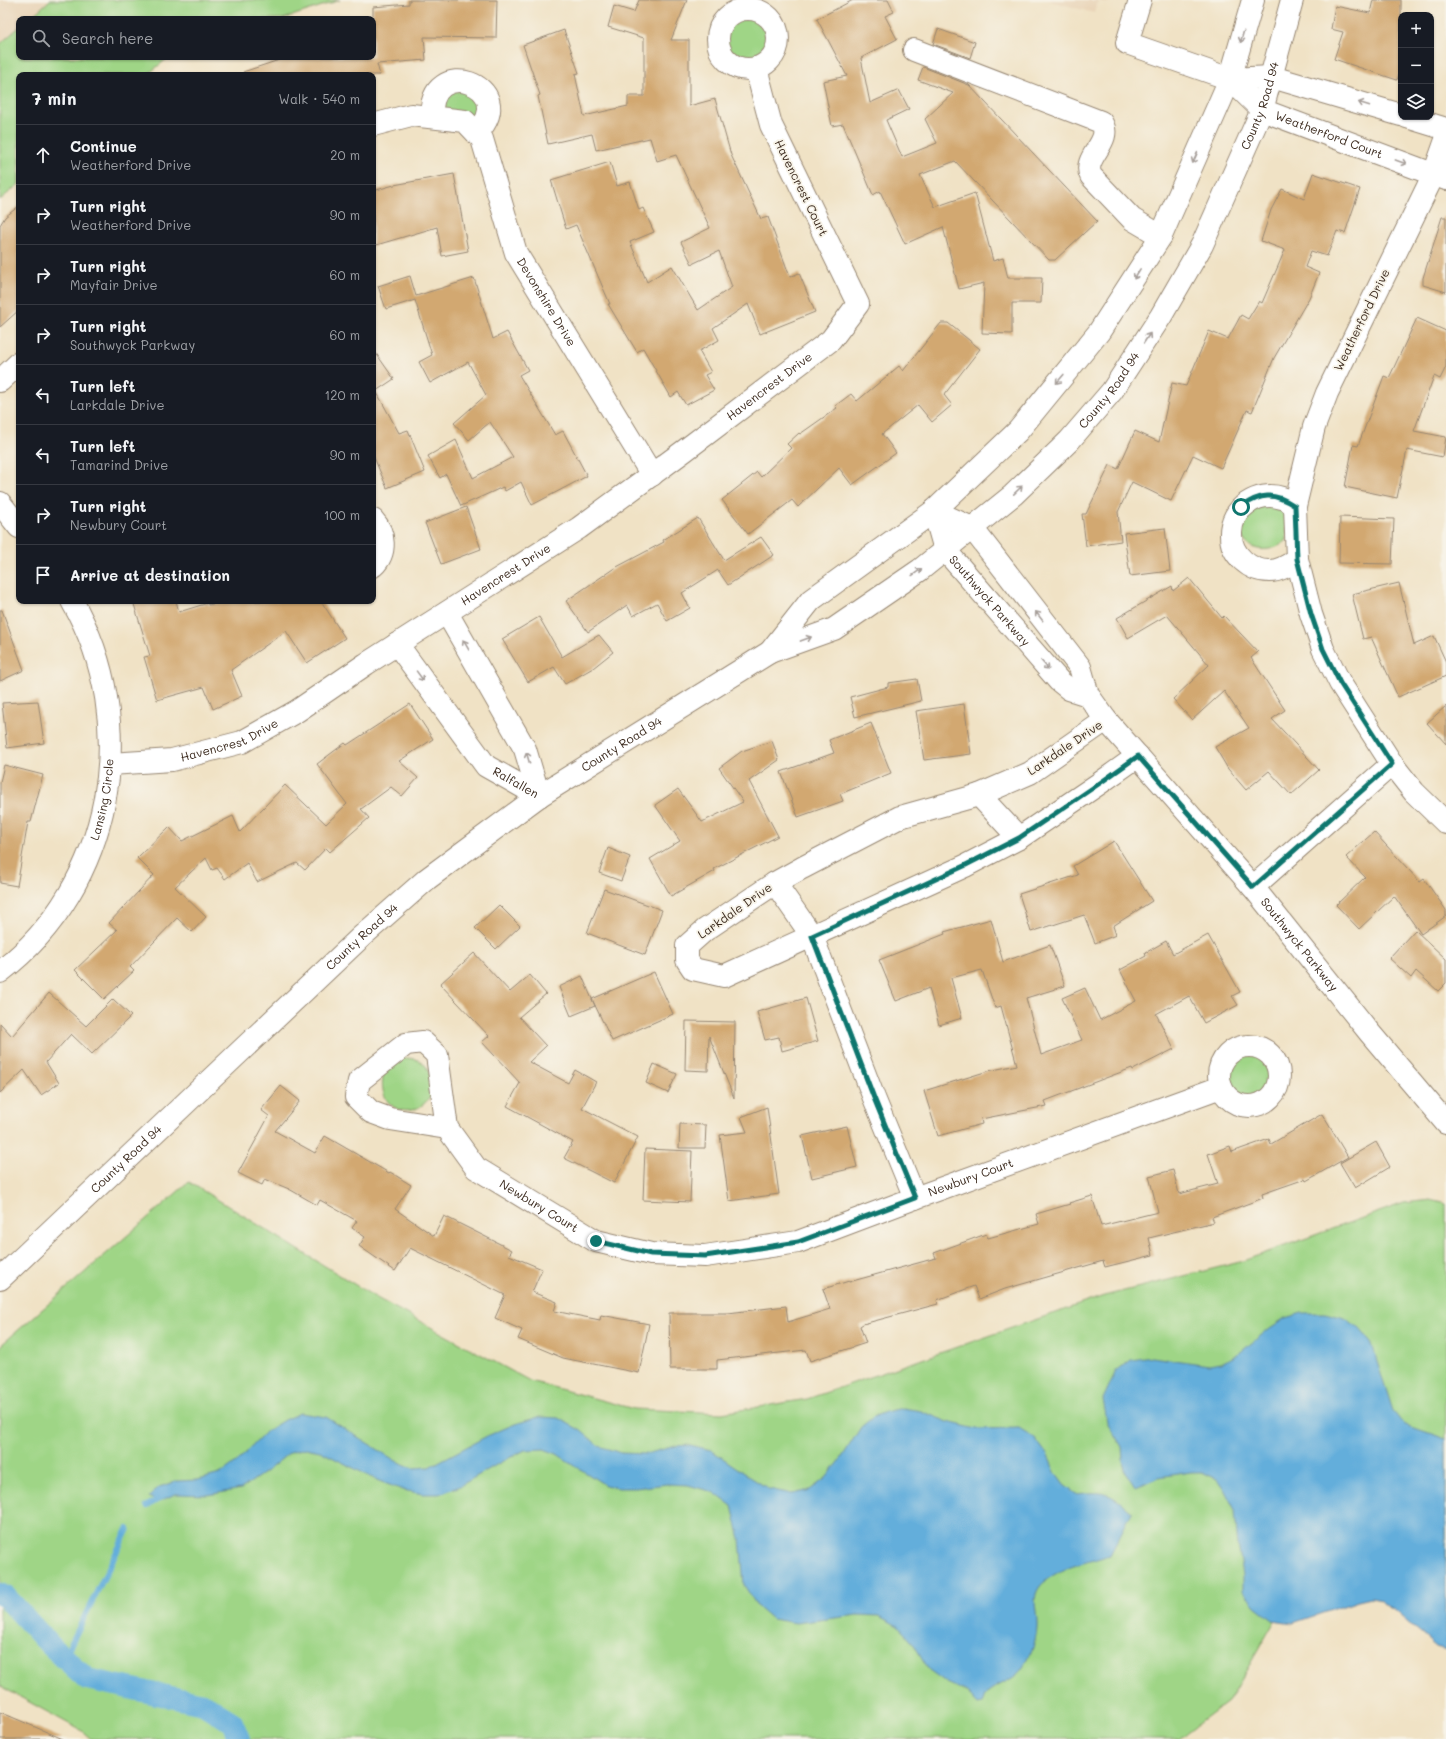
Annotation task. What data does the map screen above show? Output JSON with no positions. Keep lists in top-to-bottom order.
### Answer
{
  "streets": {
    "street": [
      "County Road 94",
      "Weatherford Court",
      "Havencrest Court",
      "Devonshire Drive",
      "Weatherford Drive",
      "Havencrest Drive",
      "Southwyck Parkway",
      "Larkdale Drive",
      "Ralfallen",
      "Lansing Circle",
      "Newbury Court"
    ]
  },
  "crossings": [
    ["County Road 94", "Weatherford Court"],
    ["County Road 94", "Southwyck Parkway"],
    ["County Road 94", "Ralfallen"],
    ["Weatherford Court", "Weatherford Drive"],
    ["Havencrest Court", "Havencrest Drive"],
    ["Devonshire Drive", "Havencrest Drive"],
    ["Havencrest Drive", "Ralfallen"],
    ["Havencrest Drive", "Lansing Circle"],
    ["Southwyck Parkway", "Larkdale Drive"]
  ],
  "page": {
    "map_buttons": ["+", "−"],
    "search": "Search here",
    "heading": ["7 min", "Walk · 540 m"],
    "list": [
      ["Continue", "Weatherford Drive", "20 m"],
      ["Turn right", "Weatherford Drive", "90 m"],
      ["Turn right", "Mayfair Drive", "60 m"],
      ["Turn right", "Southwyck Parkway", "60 m"],
      ["Turn left", "Larkdale Drive", "120 m"],
      ["Turn left", "Tamarind Drive", "90 m"],
      ["Turn right", "Newbury Court", "100 m"],
      "Arrive at destination"
    ]
  }
}
